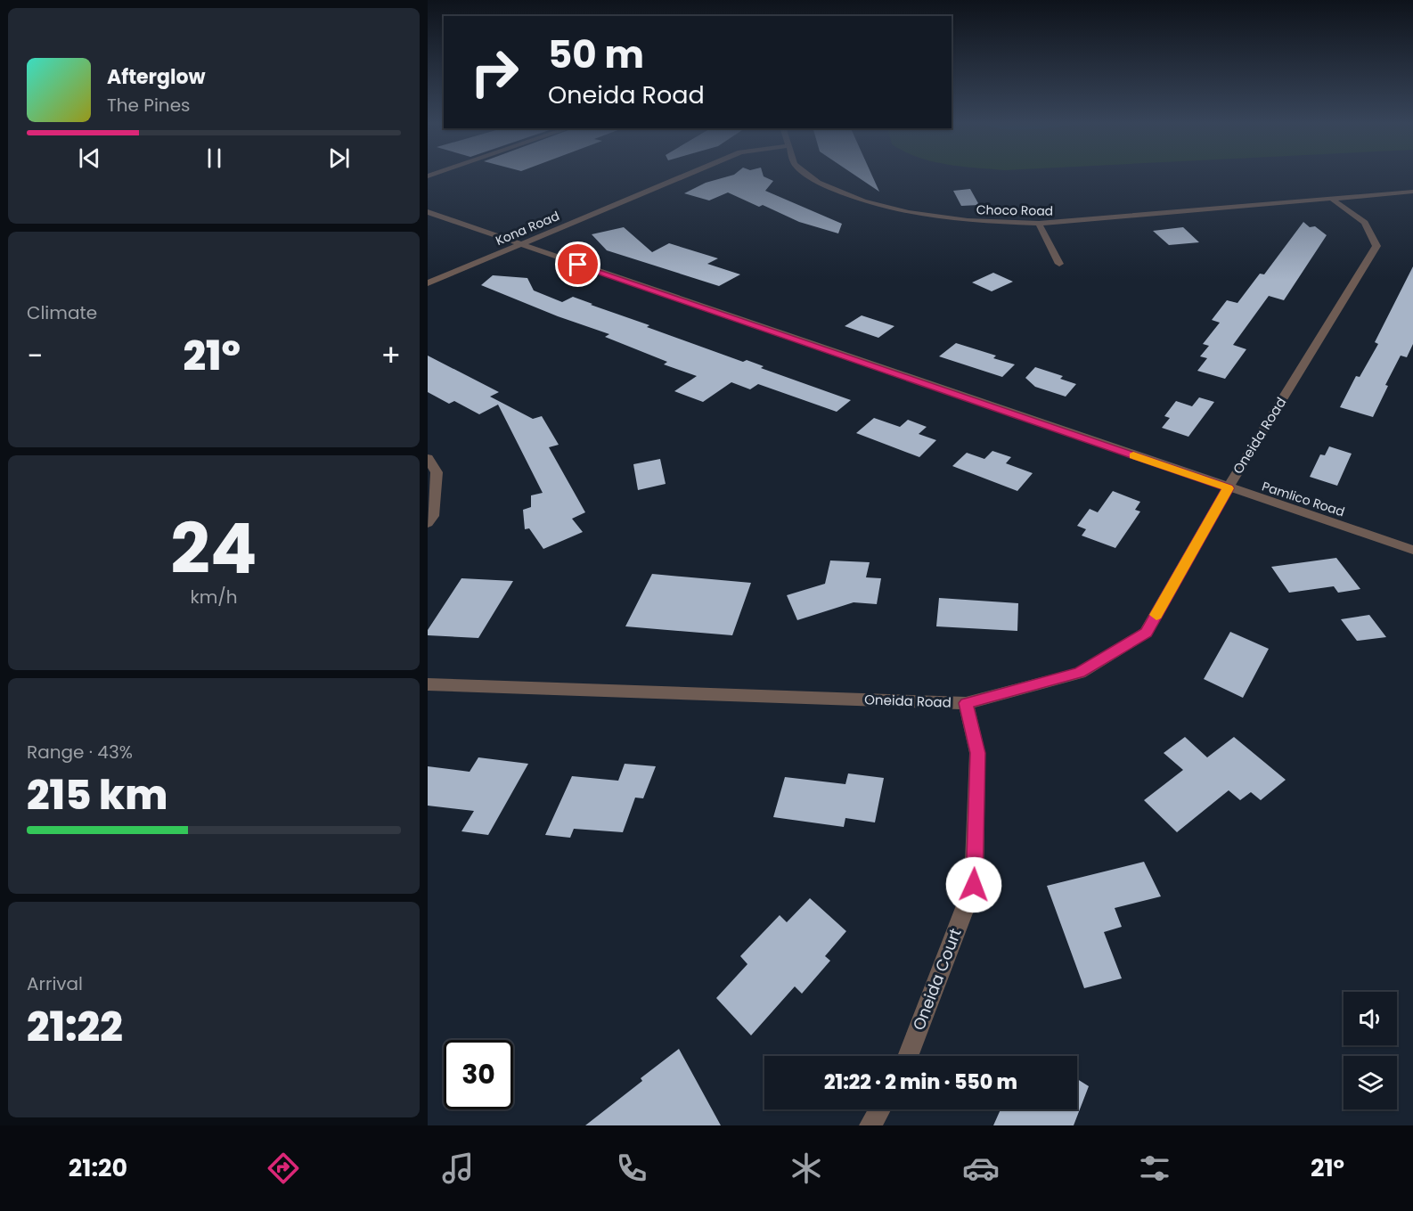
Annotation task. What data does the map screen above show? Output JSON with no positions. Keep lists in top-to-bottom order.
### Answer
{
  "streets": {
    "street": [
      "Choco Road",
      "Kona Road",
      "Oneida Road",
      "Pamlico Road",
      "Oneida Court"
    ]
  },
  "crossings": [
    ["Choco Road", "Oneida Road"],
    ["Kona Road", "Pamlico Road"],
    ["Oneida Road", "Pamlico Road"],
    ["Oneida Road", "Oneida Court"]
  ],
  "page": {
    "turn": ["50 m", "Oneida Road"],
    "song": ["Afterglow", "The Pines"],
    "tile": [
      "Climate",
      ["24", "km/h"],
      ["Range · 43%", "215 km"],
      ["Arrival", "21:22"]
    ],
    "heat": ["−", "21°", "+"],
    "limit": "30",
    "trip": "21:22 · 2 min · 550 m",
    "tabs": ["21:20", "21°"]
  }
}
